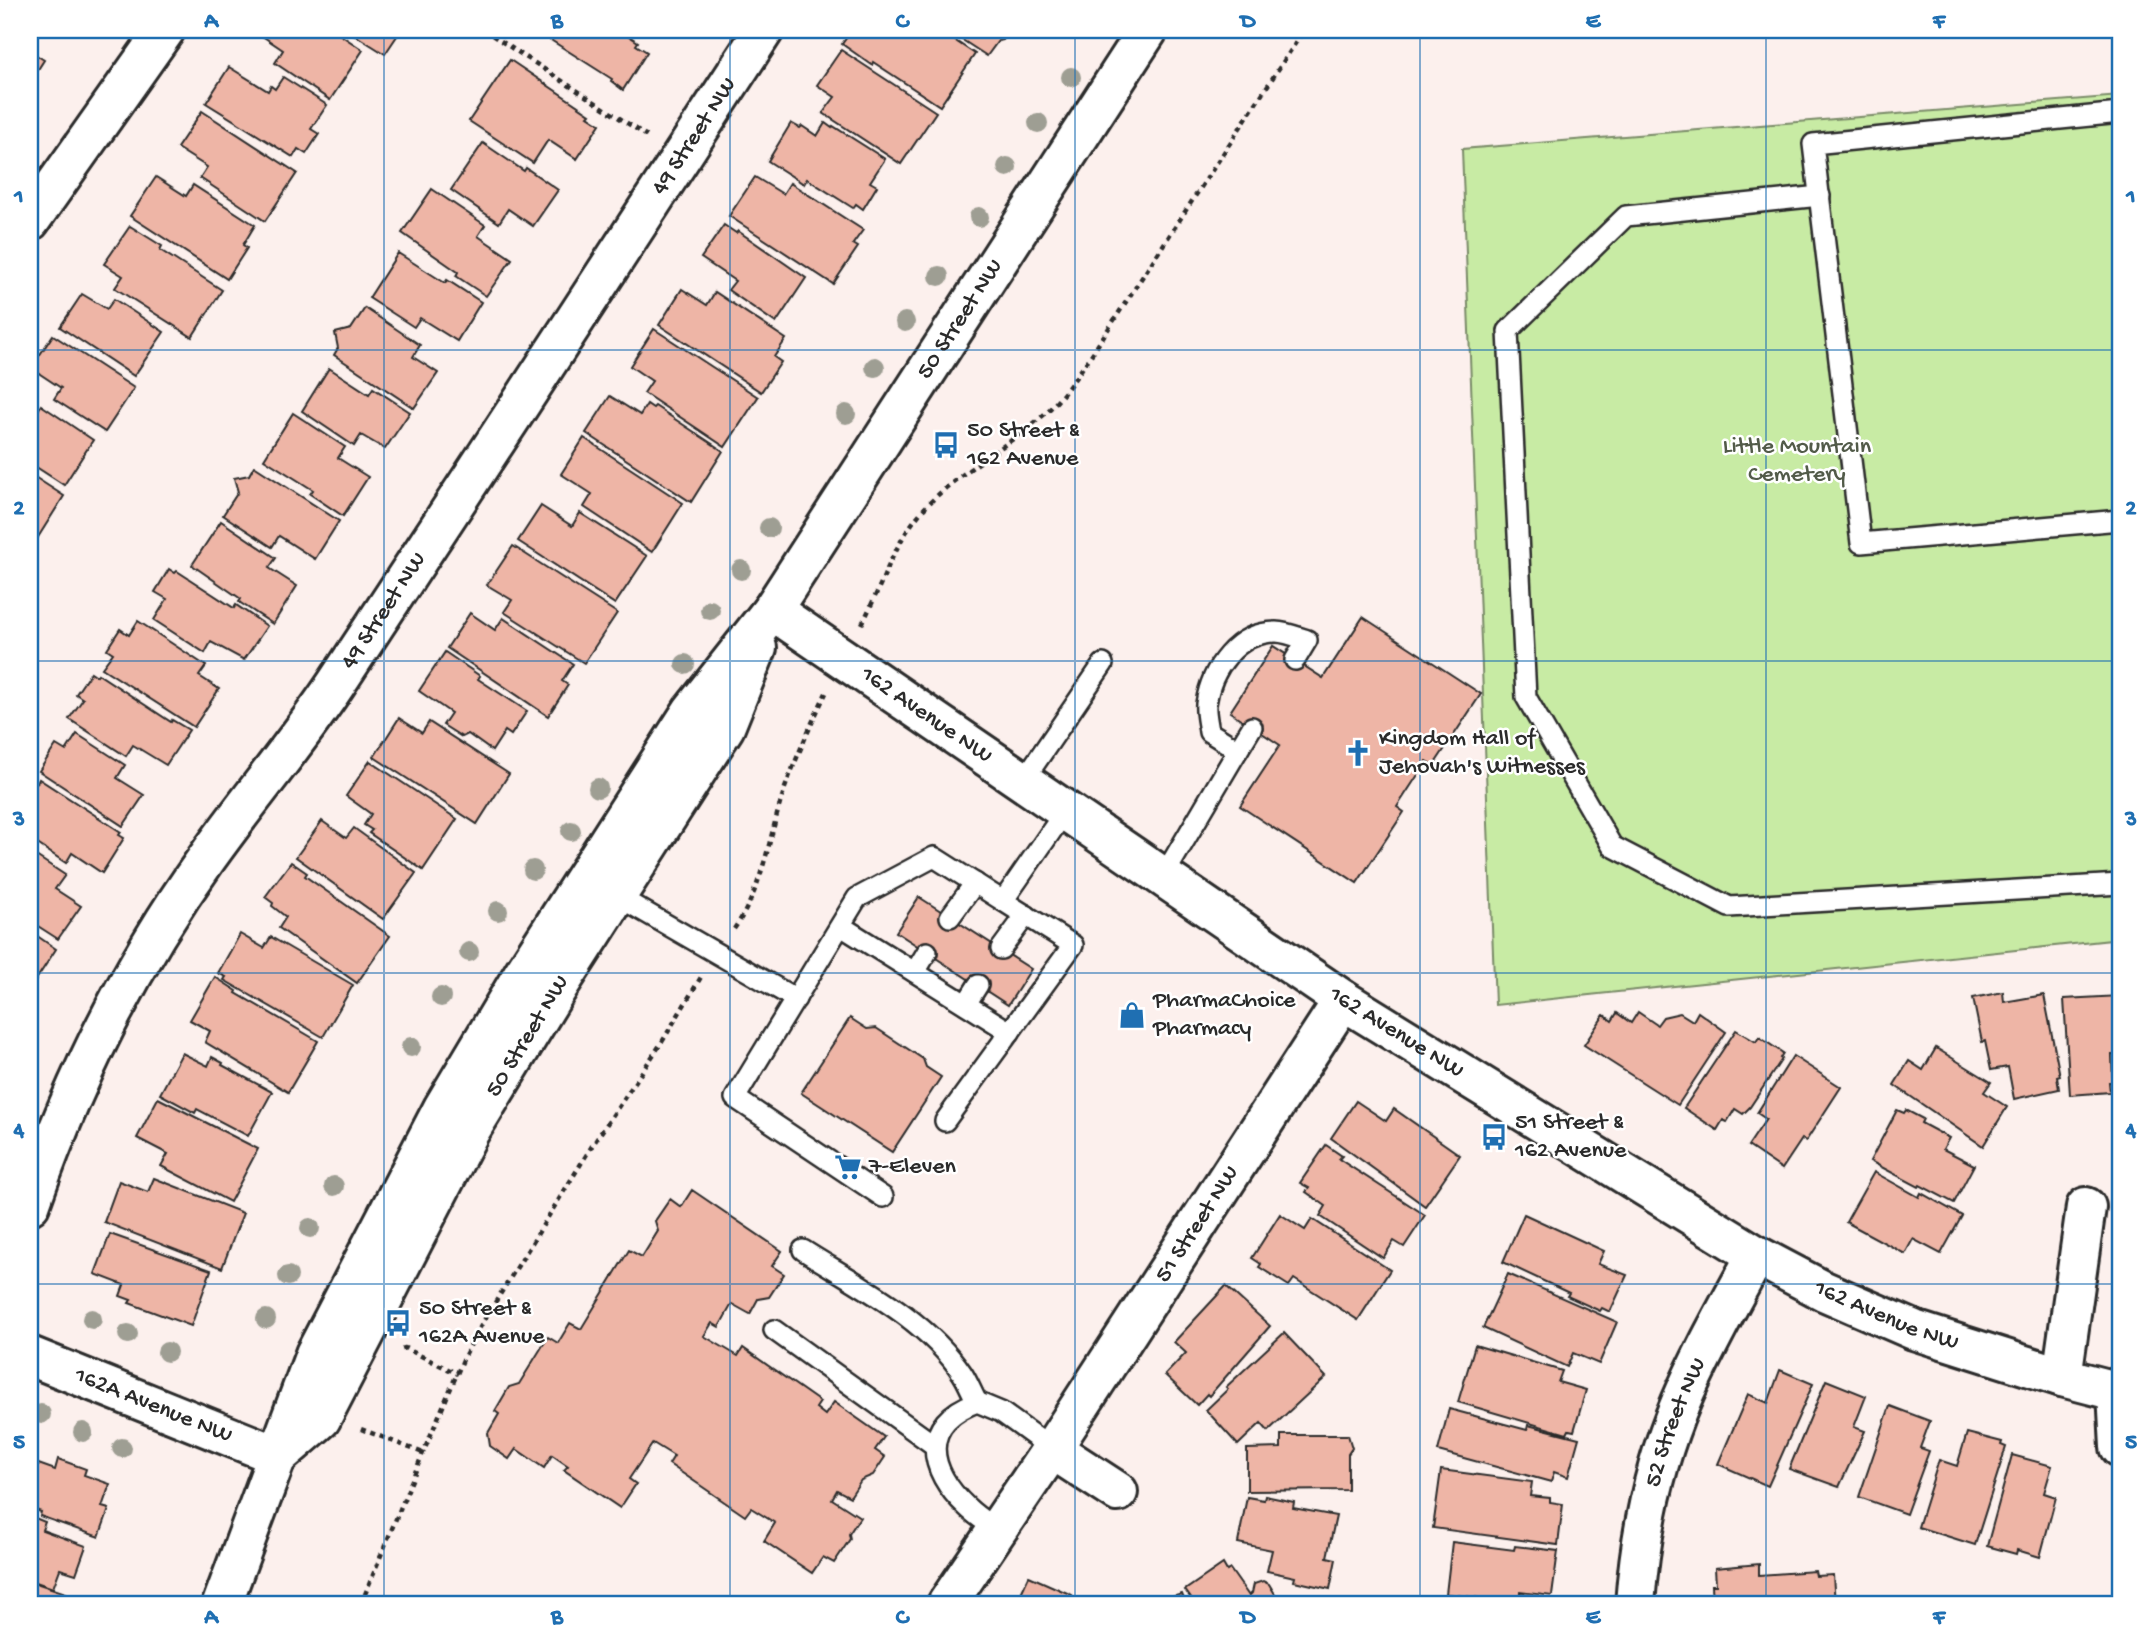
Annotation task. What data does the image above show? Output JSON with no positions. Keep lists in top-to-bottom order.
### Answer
{
  "streets": {
    "street": [
      "49 Street NW",
      "50 Street NW",
      "162 Avenue NW",
      "51 Street NW",
      "162A Avenue NW",
      "52 Street NW"
    ]
  },
  "crossings": [
    ["50 Street NW", "162 Avenue NW"],
    ["50 Street NW", "162A Avenue NW"],
    ["162 Avenue NW", "51 Street NW"],
    ["162 Avenue NW", "52 Street NW"]
  ],
  "parks": ["Little Mountain Cemetery"],
  "places": {
    "bus stop": ["50 Street & 162 Avenue", "51 Street & 162 Avenue", "50 Street & 162A Avenue"],
    "church": ["Kingdom Hall of Jehovah's Witnesses"],
    "shop": ["PharmaChoice Pharmacy"],
    "supermarket": ["7-Eleven"]
  },
  "grid": {
    "columns": [
      "A",
      "B",
      "C",
      "D",
      "E",
      "F"
    ],
    "rows": [
      "1",
      "2",
      "3",
      "4",
      "5"
    ]
  }
}
